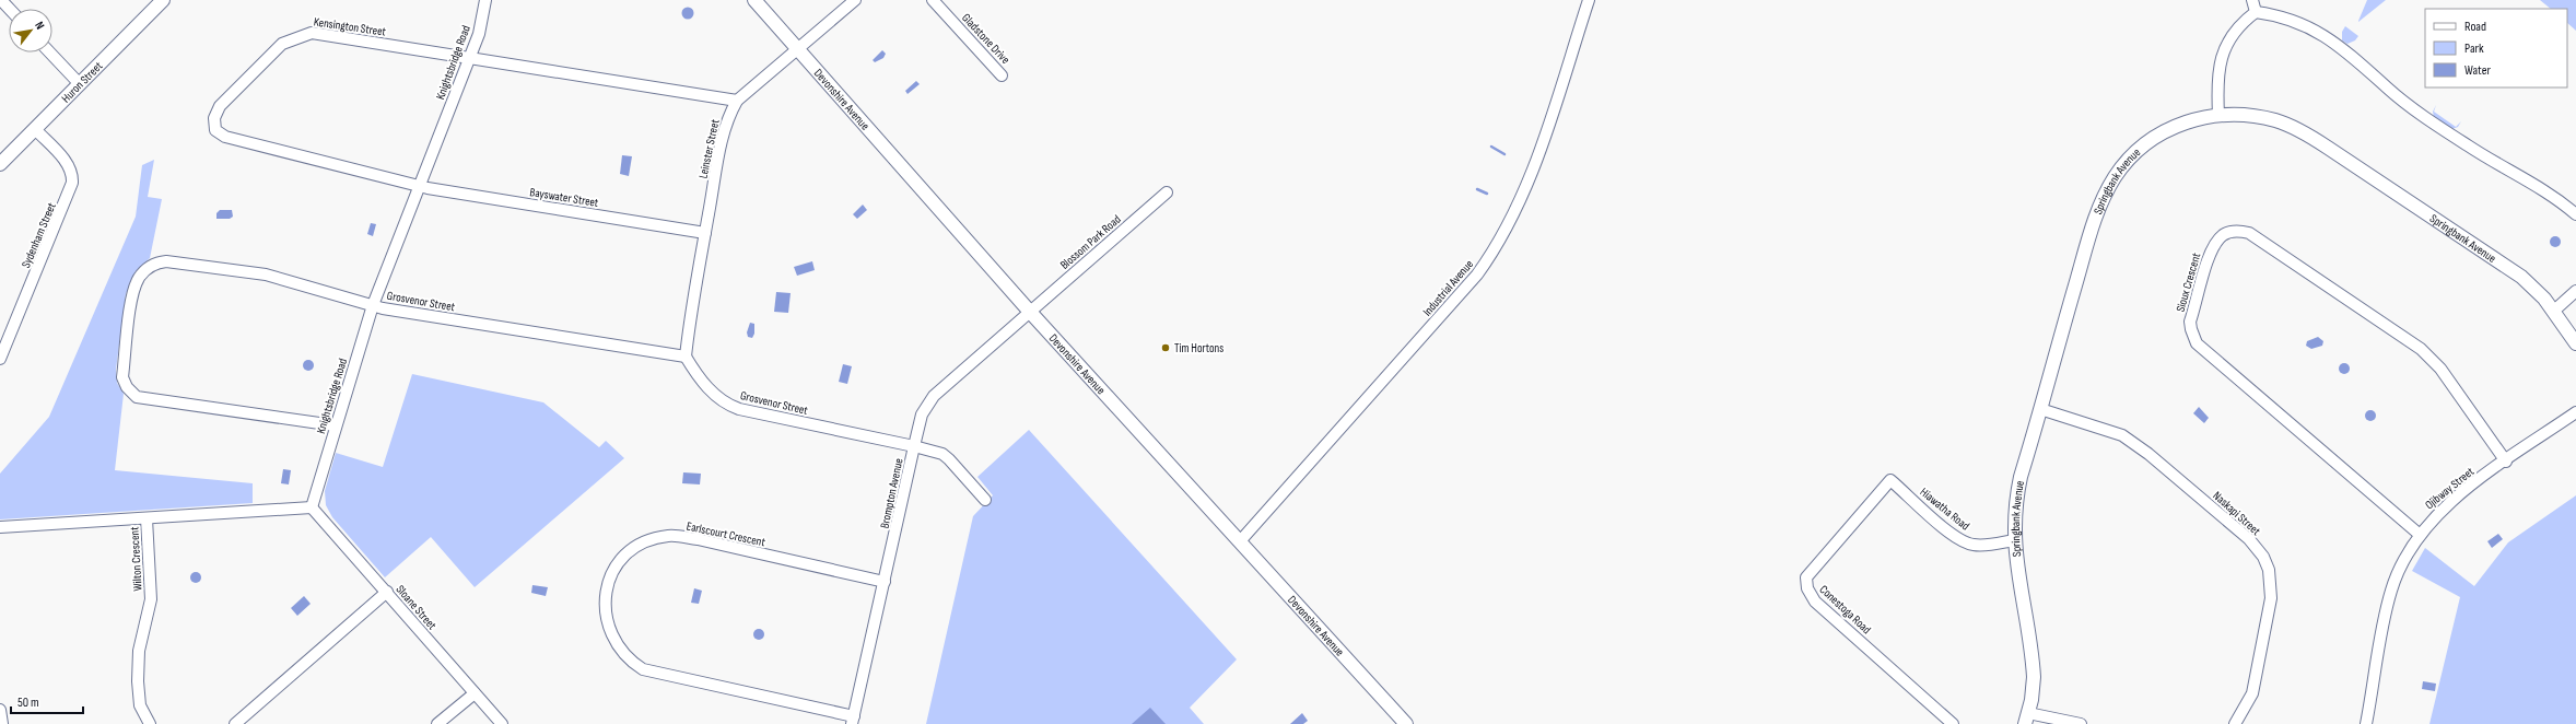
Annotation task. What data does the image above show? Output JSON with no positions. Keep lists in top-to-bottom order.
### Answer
{
  "streets": {
    "main road": ["Huron Street", "Devonshire Avenue", "Springbank Avenue"],
    "street": [
      "Kensington Street",
      "Gladstone Drive",
      "Knightsbridge Road",
      "Leinster Street",
      "Bayswater Street",
      "Sydenham Street",
      "Blossom Park Road",
      "Sioux Crescent",
      "Industrial Avenue",
      "Grosvenor Street",
      "Ojibway Street",
      "Brompton Avenue",
      "Hiawatha Road",
      "Naskapi Street",
      "Earlscourt Crescent",
      "Wilton Crescent",
      "Sloane Street",
      "Conestoga Road"
    ]
  },
  "crossings": [
    ["Kensington Street", "Knightsbridge Road"],
    ["Kensington Street", "Leinster Street"],
    ["Kensington Street", "Bayswater Street"],
    ["Knightsbridge Road", "Bayswater Street"],
    ["Knightsbridge Road", "Grosvenor Street"],
    ["Knightsbridge Road", "Sloane Street"],
    ["Huron Street", "Sydenham Street"],
    ["Devonshire Avenue", "Leinster Street"],
    ["Devonshire Avenue", "Blossom Park Road"],
    ["Devonshire Avenue", "Industrial Avenue"],
    ["Devonshire Avenue", "Brompton Avenue"],
    ["Leinster Street", "Bayswater Street"],
    ["Leinster Street", "Grosvenor Street"],
    ["Springbank Avenue", "Hiawatha Road"],
    ["Springbank Avenue", "Naskapi Street"],
    ["Blossom Park Road", "Brompton Avenue"],
    ["Sioux Crescent", "Ojibway Street"],
    ["Grosvenor Street", "Brompton Avenue"],
    ["Brompton Avenue", "Earlscourt Crescent"],
    ["Hiawatha Road", "Conestoga Road"]
  ],
  "places": ["Tim Hortons"],
  "legend": ["Road", "Park", "Water"],
  "scale_bar": "50 m",
  "north": "top right"
}
